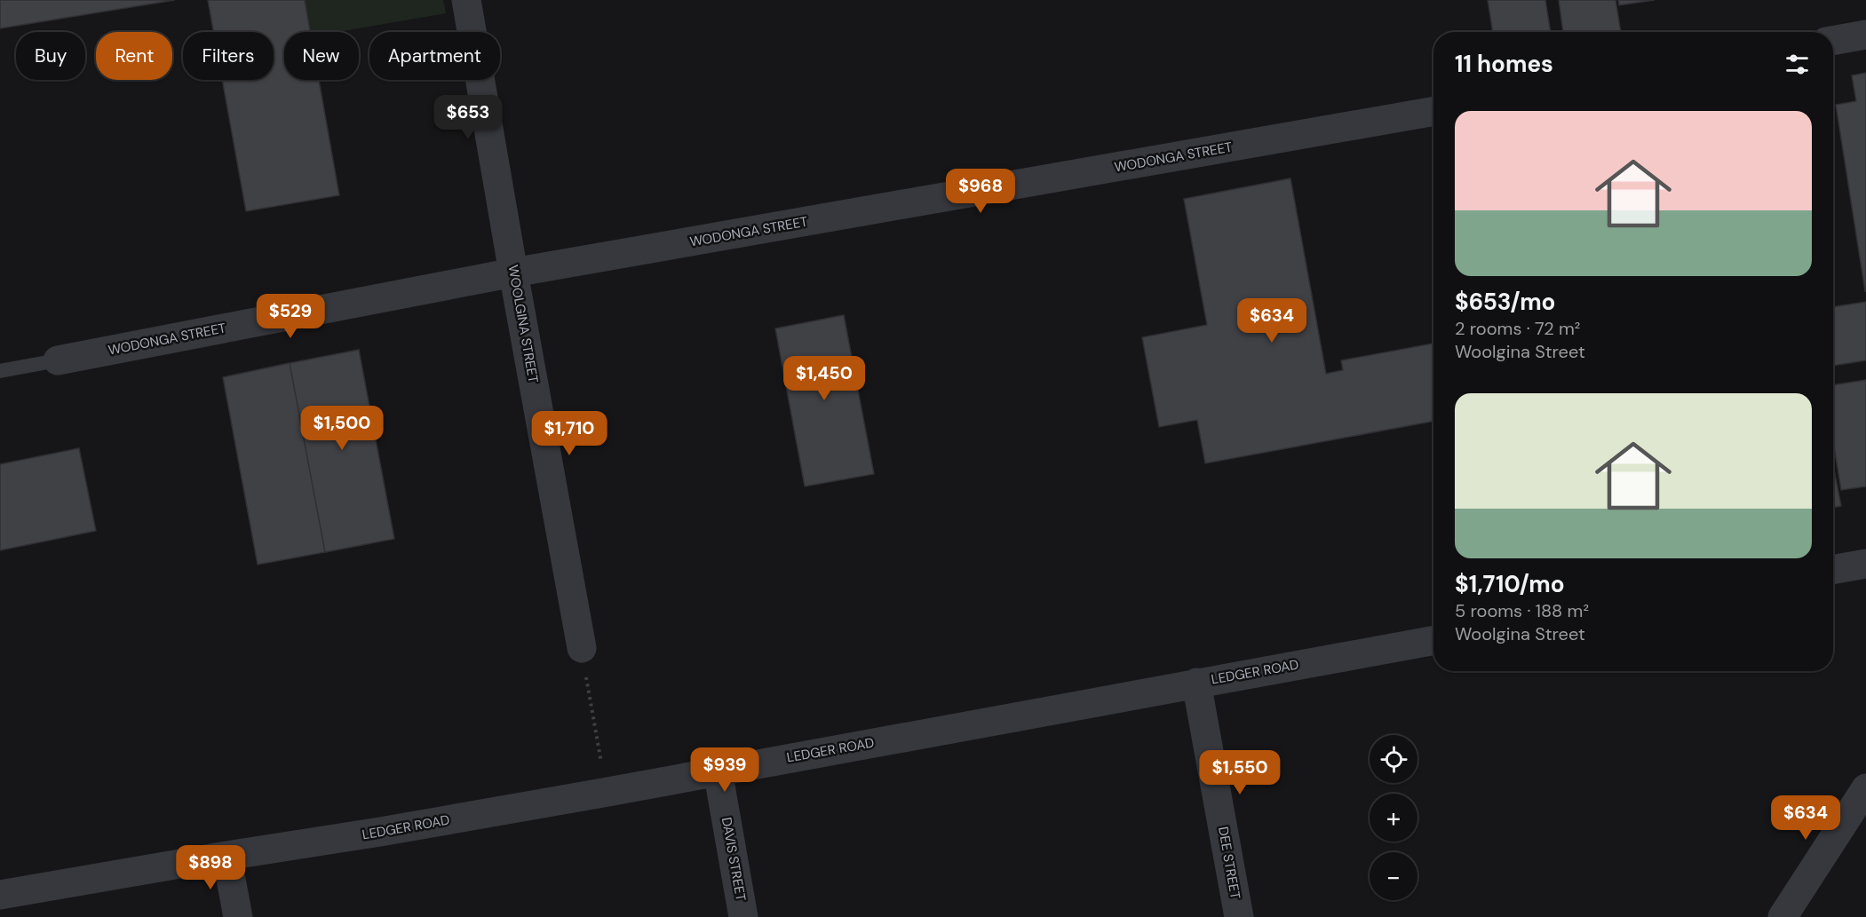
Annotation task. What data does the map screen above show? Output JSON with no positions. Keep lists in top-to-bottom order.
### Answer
{
  "streets": {
    "street": [
      "WODONGA STREET",
      "WOOLGINA STREET",
      "LEDGER ROAD",
      "DAVIS STREET",
      "DEE STREET"
    ]
  },
  "crossings": [
    ["WODONGA STREET", "WOOLGINA STREET"],
    ["LEDGER ROAD", "DAVIS STREET"],
    ["LEDGER ROAD", "DEE STREET"]
  ],
  "page": {
    "chip": [
      "Buy",
      "Rent",
      "Filters",
      "New",
      "Apartment"
    ],
    "heading": "11 homes",
    "price": [
      "$653",
      "$968",
      "$529",
      "$634",
      "$1,450",
      "$1,500",
      "$1,710",
      "$939",
      "$1,550",
      "$634",
      "$898"
    ],
    "list": [
      {
        "name": "$653/mo",
        "note": "2 rooms · 72 m² · Woolgina Street"
      },
      {
        "name": "$1,710/mo",
        "note": "5 rooms · 188 m² · Woolgina Street"
      }
    ],
    "map_buttons": ["+", "−"]
  }
}
